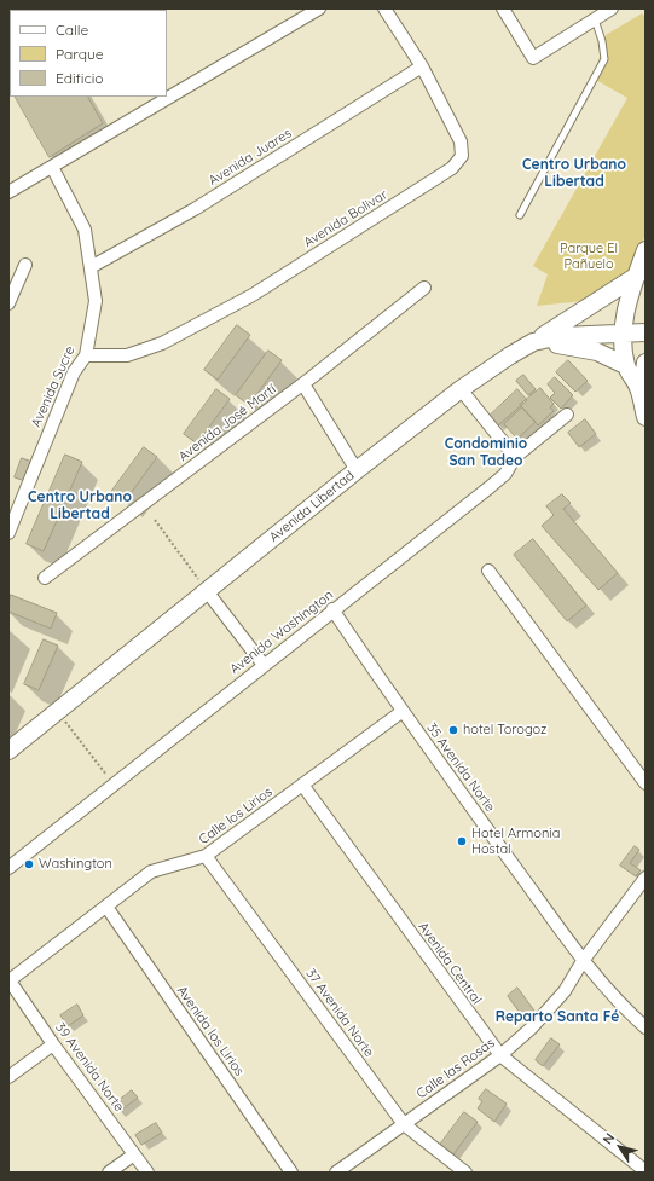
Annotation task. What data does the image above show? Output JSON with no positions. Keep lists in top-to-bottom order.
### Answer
{
  "streets": {
    "main road": ["Avenida Libertad"],
    "street": [
      "Avenida Juares",
      "Avenida Bolivar",
      "Avenida Sucre",
      "Avenida José Martí",
      "Avenida Washington",
      "35 Avenida Norte",
      "Calle los Lirios",
      "Avenida Central",
      "37 Avenida Norte",
      "Avenida los Lirios",
      "39 Avenida Norte",
      "Calle las Rosas"
    ]
  },
  "crossings": [
    ["Avenida Juares", "Avenida Bolivar"],
    ["Avenida Juares", "Avenida Sucre"],
    ["Avenida Bolivar", "Avenida Sucre"],
    ["Avenida Washington", "35 Avenida Norte"],
    ["35 Avenida Norte", "Calle los Lirios"],
    ["35 Avenida Norte", "Calle las Rosas"],
    ["Calle los Lirios", "Avenida Central"],
    ["Calle los Lirios", "37 Avenida Norte"],
    ["Calle los Lirios", "Avenida los Lirios"],
    ["Calle los Lirios", "39 Avenida Norte"],
    ["Avenida Central", "Calle las Rosas"],
    ["37 Avenida Norte", "Calle las Rosas"]
  ],
  "districts": [
    "Centro Urbano Libertad",
    "Condominio San Tadeo",
    "Centro Urbano Libertad",
    "Reparto Santa Fé"
  ],
  "parks": ["Parque El Pañuelo"],
  "places": ["hotel Torogoz", "Hotel Armonia Hostal", "Washington"],
  "legend": ["Calle", "Parque", "Edificio"],
  "north": "top left"
}
